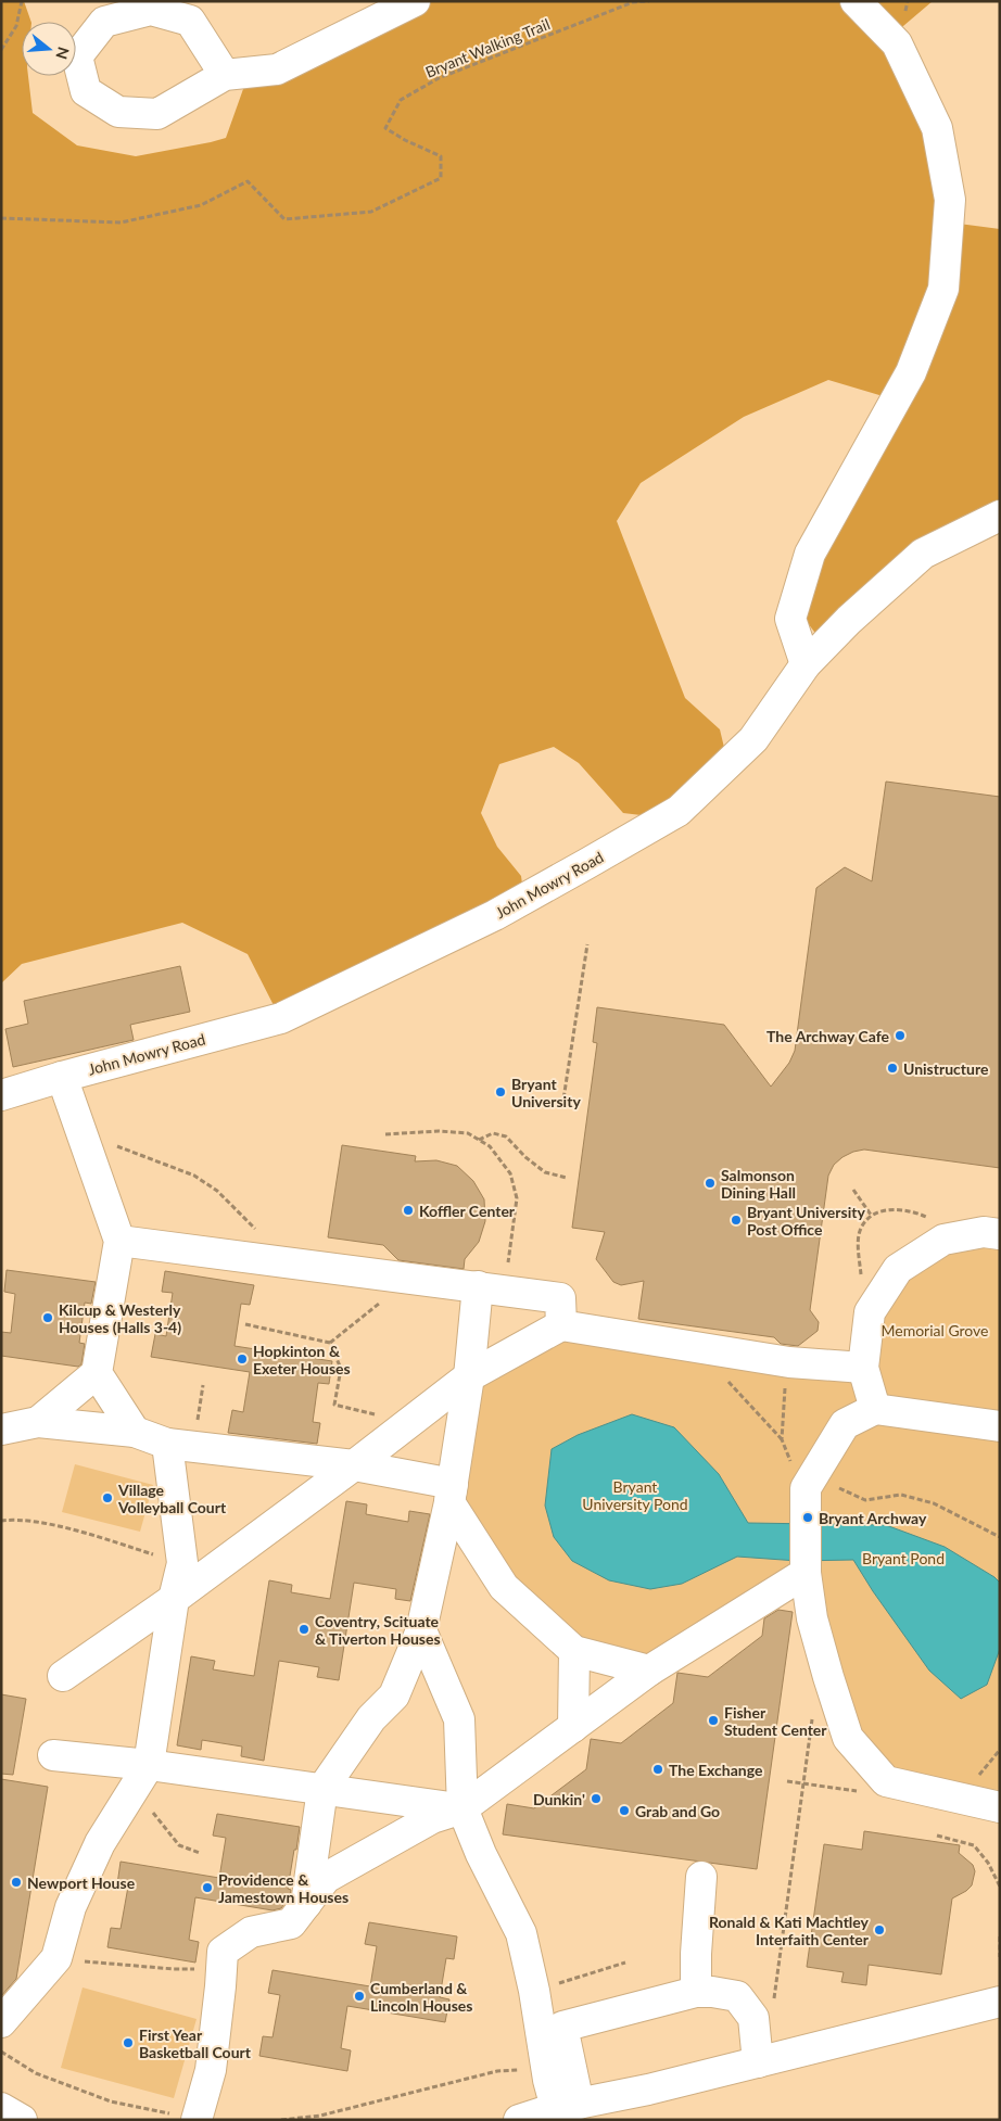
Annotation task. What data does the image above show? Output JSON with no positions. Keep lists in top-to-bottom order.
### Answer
{
  "streets": {
    "street": ["John Mowry Road"],
    "path": ["Bryant Walking Trail"]
  },
  "parks": ["Memorial Grove", "Bryant University Pond", "Bryant Pond"],
  "places": [
    "The Archway Cafe",
    "Unistructure",
    "Bryant University",
    "Salmonson Dining Hall",
    "Koffler Center",
    "Bryant University Post Office",
    "Kilcup & Westerly Houses (Halls 3-4)",
    "Hopkinton & Exeter Houses",
    "Village Volleyball Court",
    "Bryant Archway",
    "Coventry, Scituate & Tiverton Houses",
    "Fisher Student Center",
    "The Exchange",
    "Dunkin'",
    "Grab and Go",
    "Newport House",
    "Providence & Jamestown Houses",
    "Ronald & Kati Machtley Interfaith Center",
    "Cumberland & Lincoln Houses",
    "First Year Basketball Court"
  ],
  "north": "right"
}
